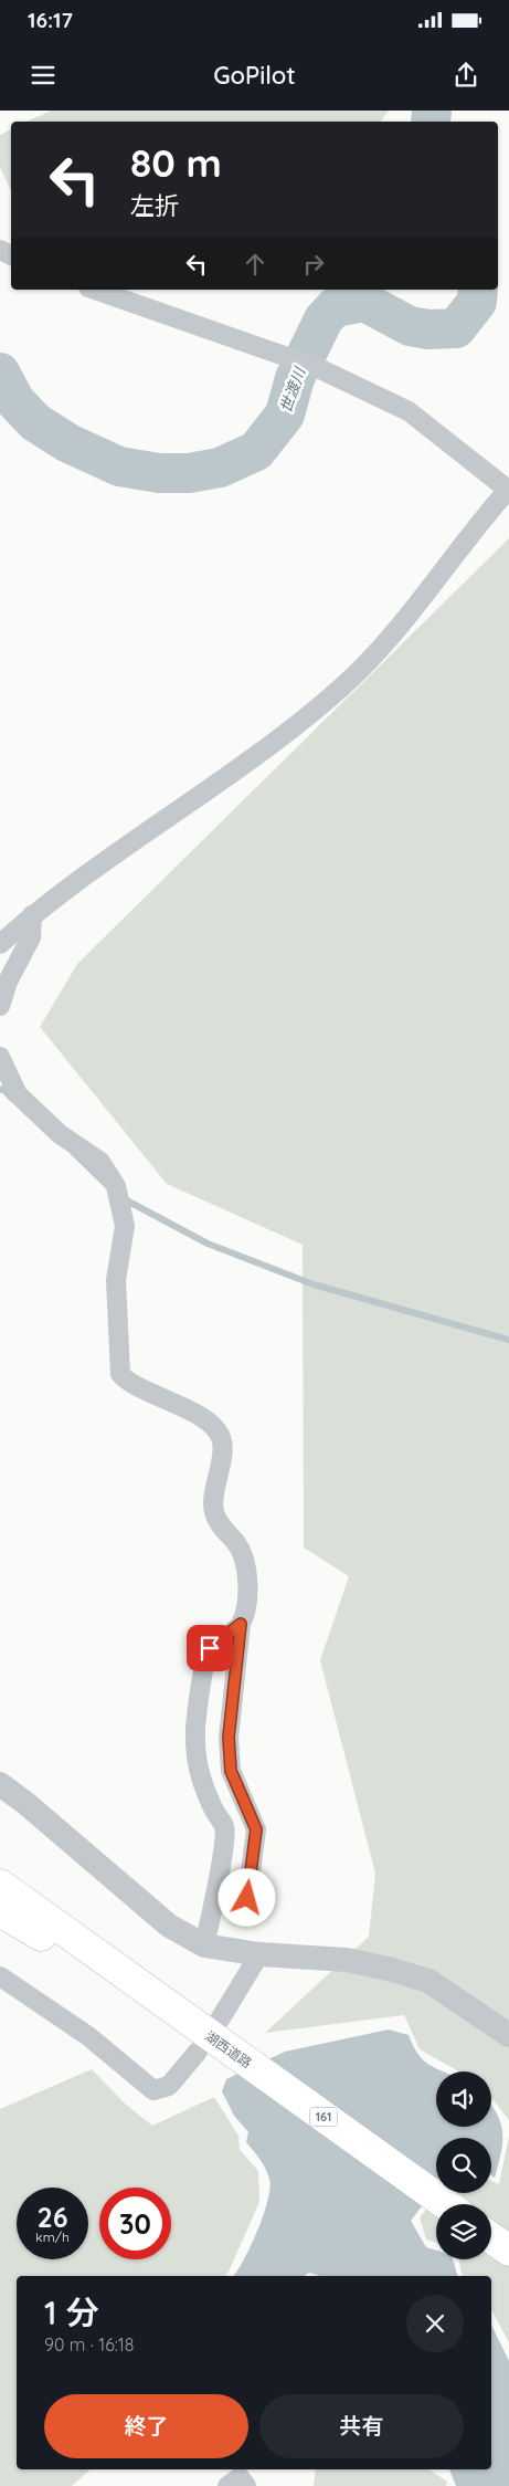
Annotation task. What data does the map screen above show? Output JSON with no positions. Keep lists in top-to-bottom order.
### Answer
{
  "streets": {
    "highway": ["湖西道路", "161"]
  },
  "water": ["世渡川"],
  "page": {
    "status": "16:17",
    "header": "GoPilot",
    "turn": ["80 m", "左折"],
    "speed": "26 km/h",
    "limit": "30",
    "heading": ["1 分", "90 m · 16:18"],
    "buttons": ["終了", "共有"]
  }
}
